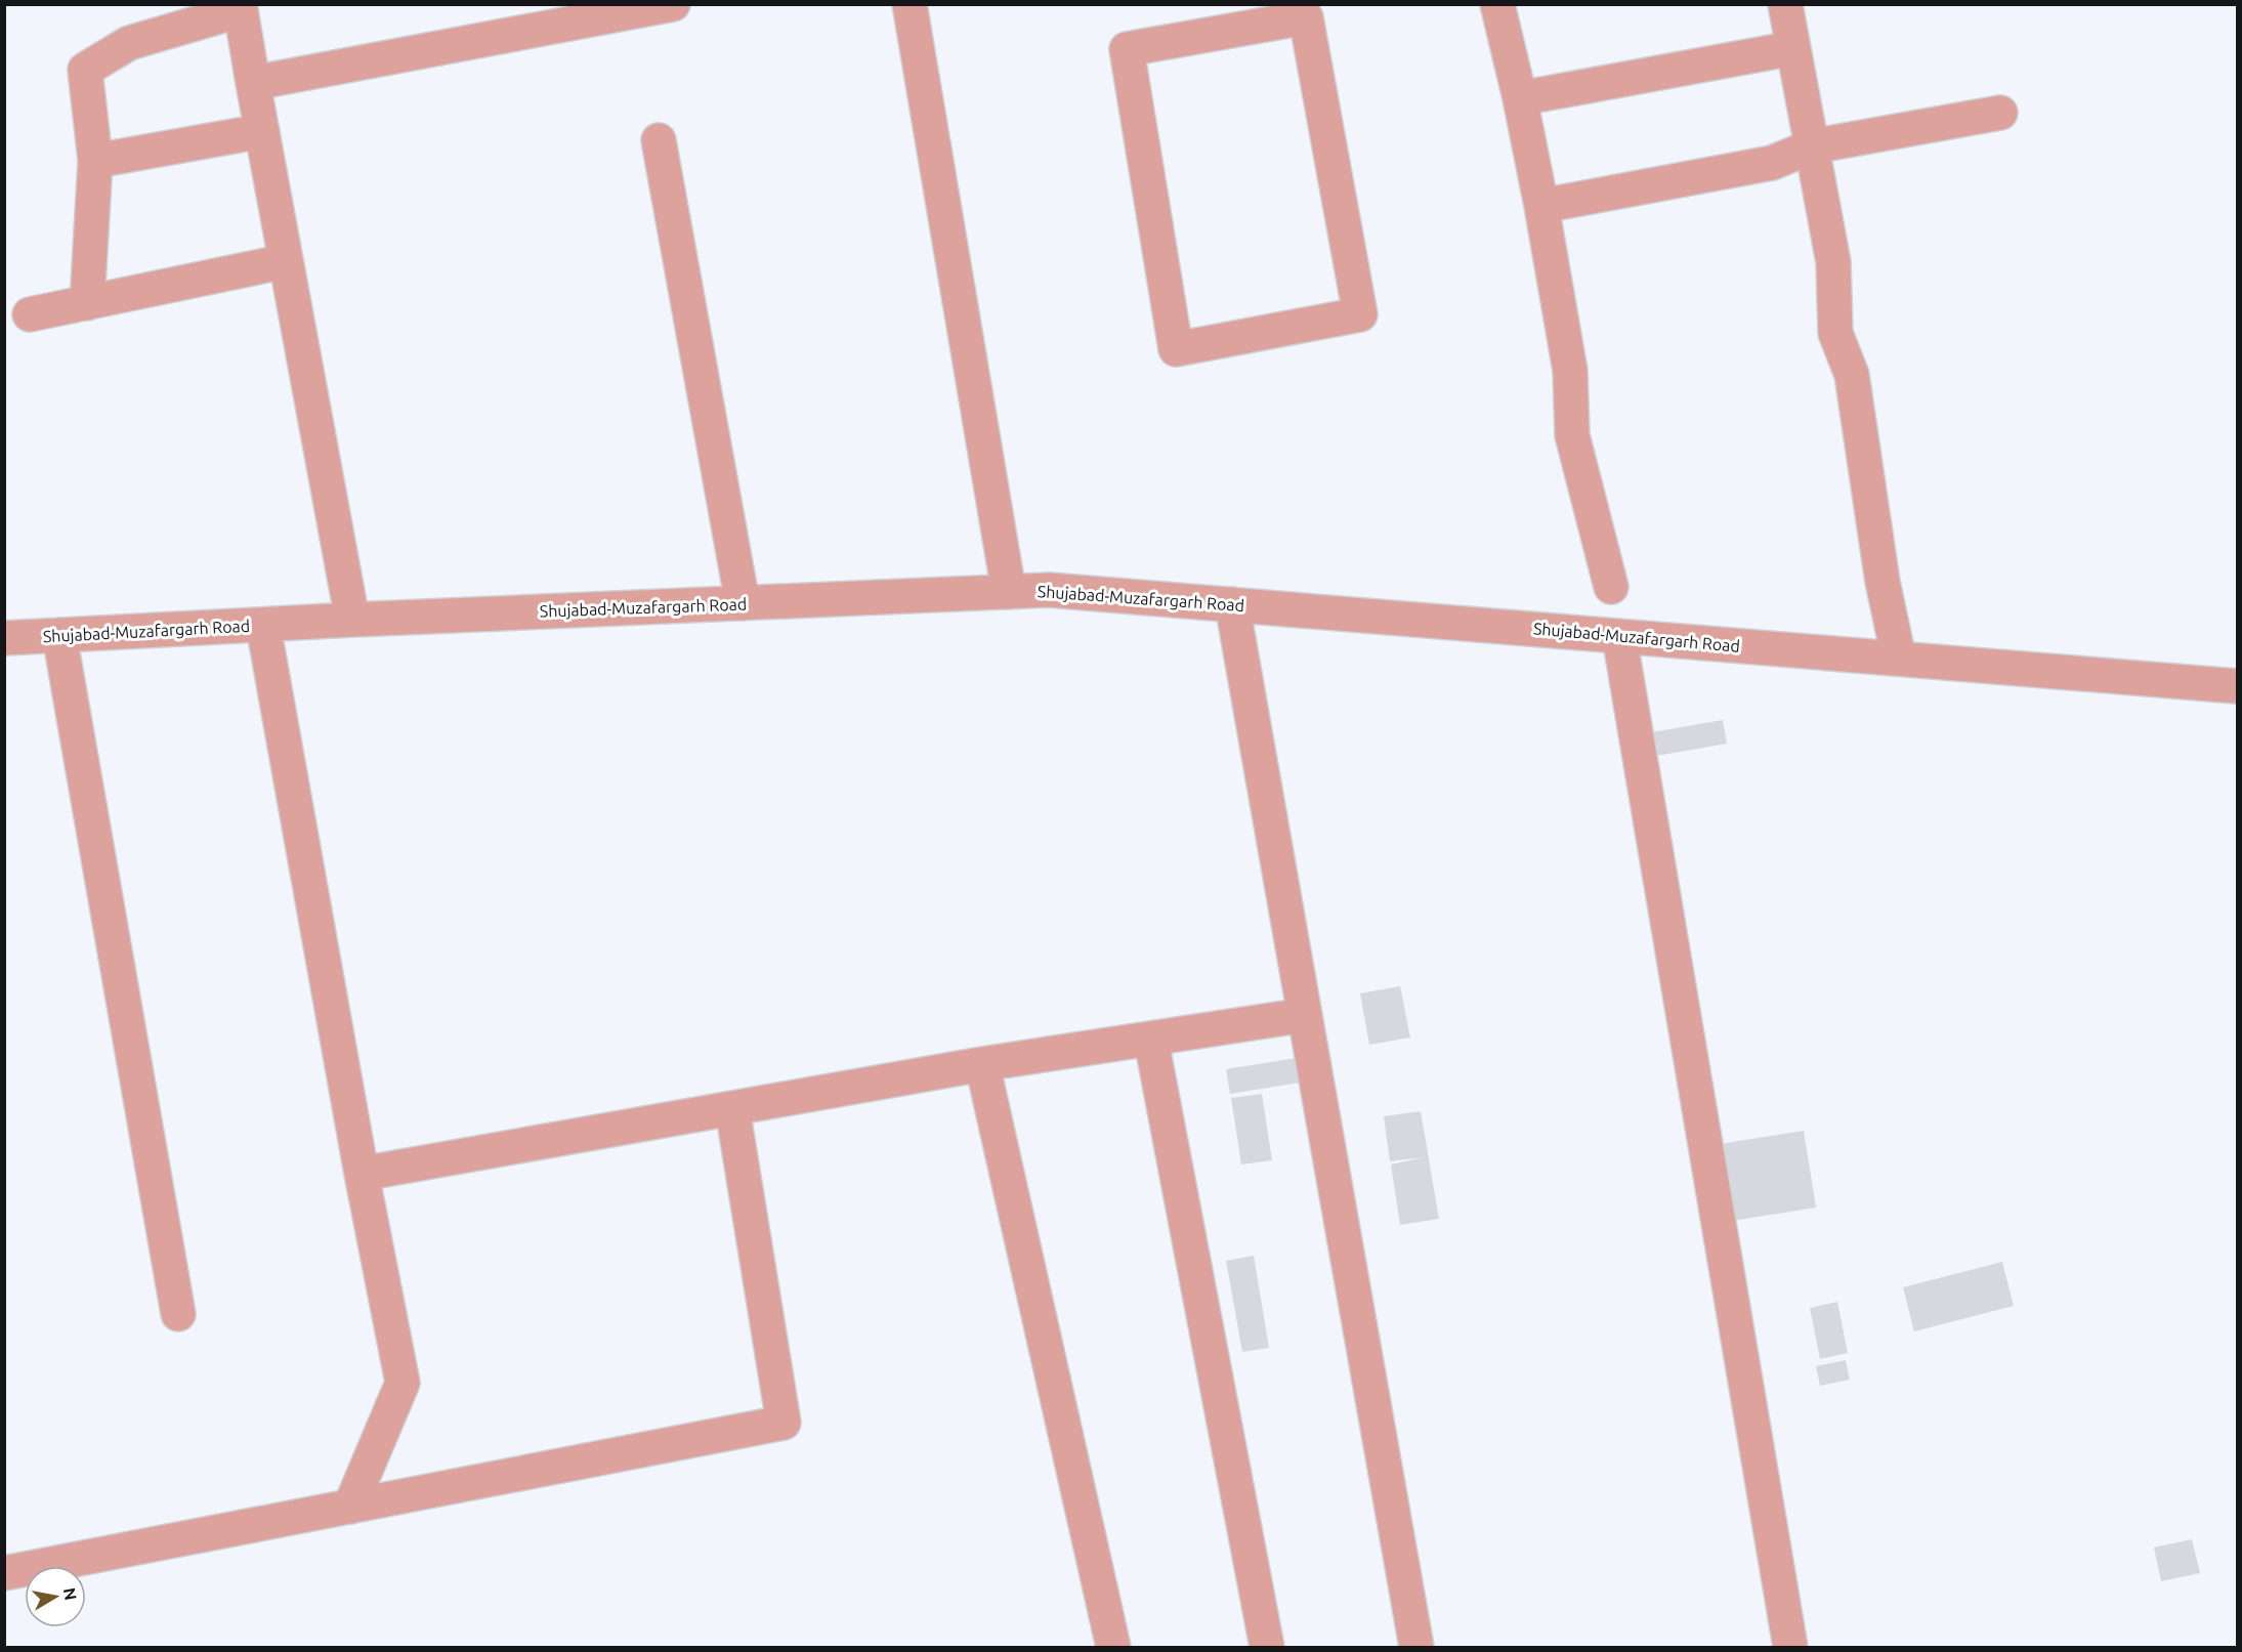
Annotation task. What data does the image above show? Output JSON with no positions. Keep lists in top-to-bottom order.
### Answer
{
  "streets": {
    "street": ["Shujabad-Muzafargarh Road"]
  },
  "north": "right"
}
